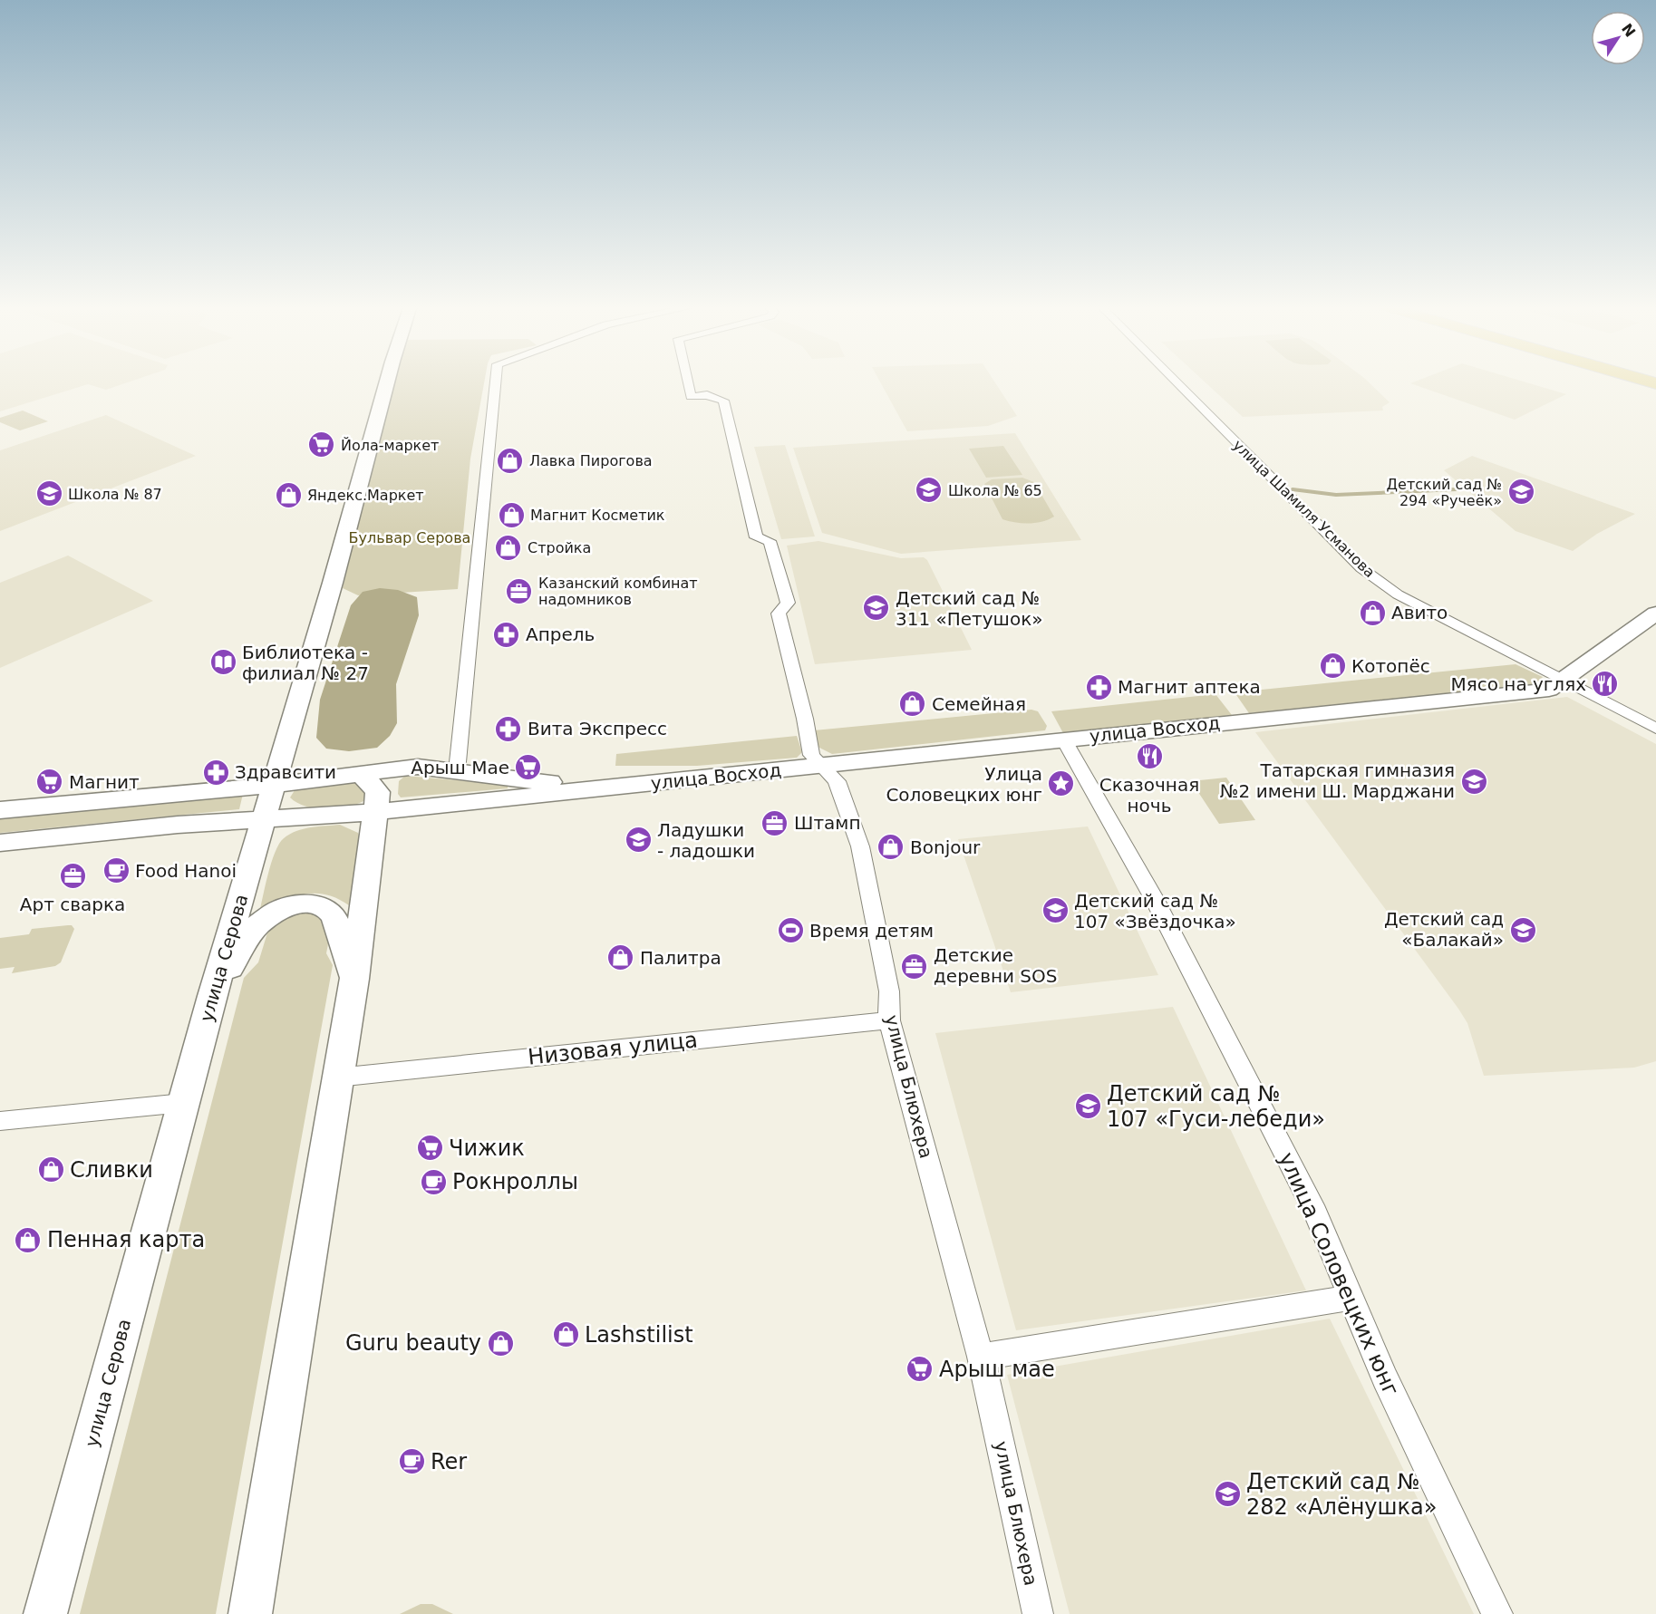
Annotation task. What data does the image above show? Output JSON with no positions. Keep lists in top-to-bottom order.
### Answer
{
  "streets": {
    "street": [
      "улица Шамиля Усманова",
      "улица Восход",
      "улица Серова",
      "Низовая улица",
      "улица Блюхера",
      "улица Соловецких юнг"
    ]
  },
  "crossings": [
    ["улица Шамиля Усманова", "улица Восход"],
    ["улица Восход", "улица Серова"],
    ["улица Восход", "улица Блюхера"],
    ["улица Восход", "улица Соловецких юнг"],
    ["Низовая улица", "улица Блюхера"]
  ],
  "parks": ["Бульвар Серова"],
  "places": {
    "supermarket": [
      "Йола-маркет",
      "Арыш Мае",
      "Магнит",
      "Чижик",
      "Арыш мае"
    ],
    "shop": [
      "Лавка Пирогова",
      "Яндекс.Маркет",
      "Магнит Косметик",
      "Стройка",
      "Авито",
      "Котопёс",
      "Семейная",
      "Bonjour",
      "Палитра",
      "Сливки",
      "Пенная карта",
      "Lashstilist",
      "Guru beauty"
    ],
    "school or university": [
      "Школа № 65",
      "Детский сад № 294 «Ручеёк»",
      "Школа № 87",
      "Детский сад № 311 «Петушок»",
      "Татарская гимназия №2 имени Ш. Марджани",
      "Ладушки - ладошки",
      "Детский сад № 107 «Звёздочка»",
      "Детский сад «Балакай»",
      "Детский сад № 107 «Гуси-лебеди»",
      "Детский сад № 282 «Алёнушка»"
    ],
    "office": [
      "Казанский комбинат надомников",
      "Штамп",
      "Арт сварка",
      "Детские деревни SOS"
    ],
    "pharmacy": [
      "Апрель",
      "Магнит аптека",
      "Вита Экспресс",
      "Здравсити"
    ],
    "library": ["Библиотека - филиал № 27"],
    "restaurant": ["Мясо на углях", "Сказочная ночь"],
    "place": ["Улица Соловецких юнг"],
    "cafe": ["Food Hanoi", "Рокнроллы", "Rer"],
    "sports": ["Время детям"]
  },
  "north": "top right"
}
